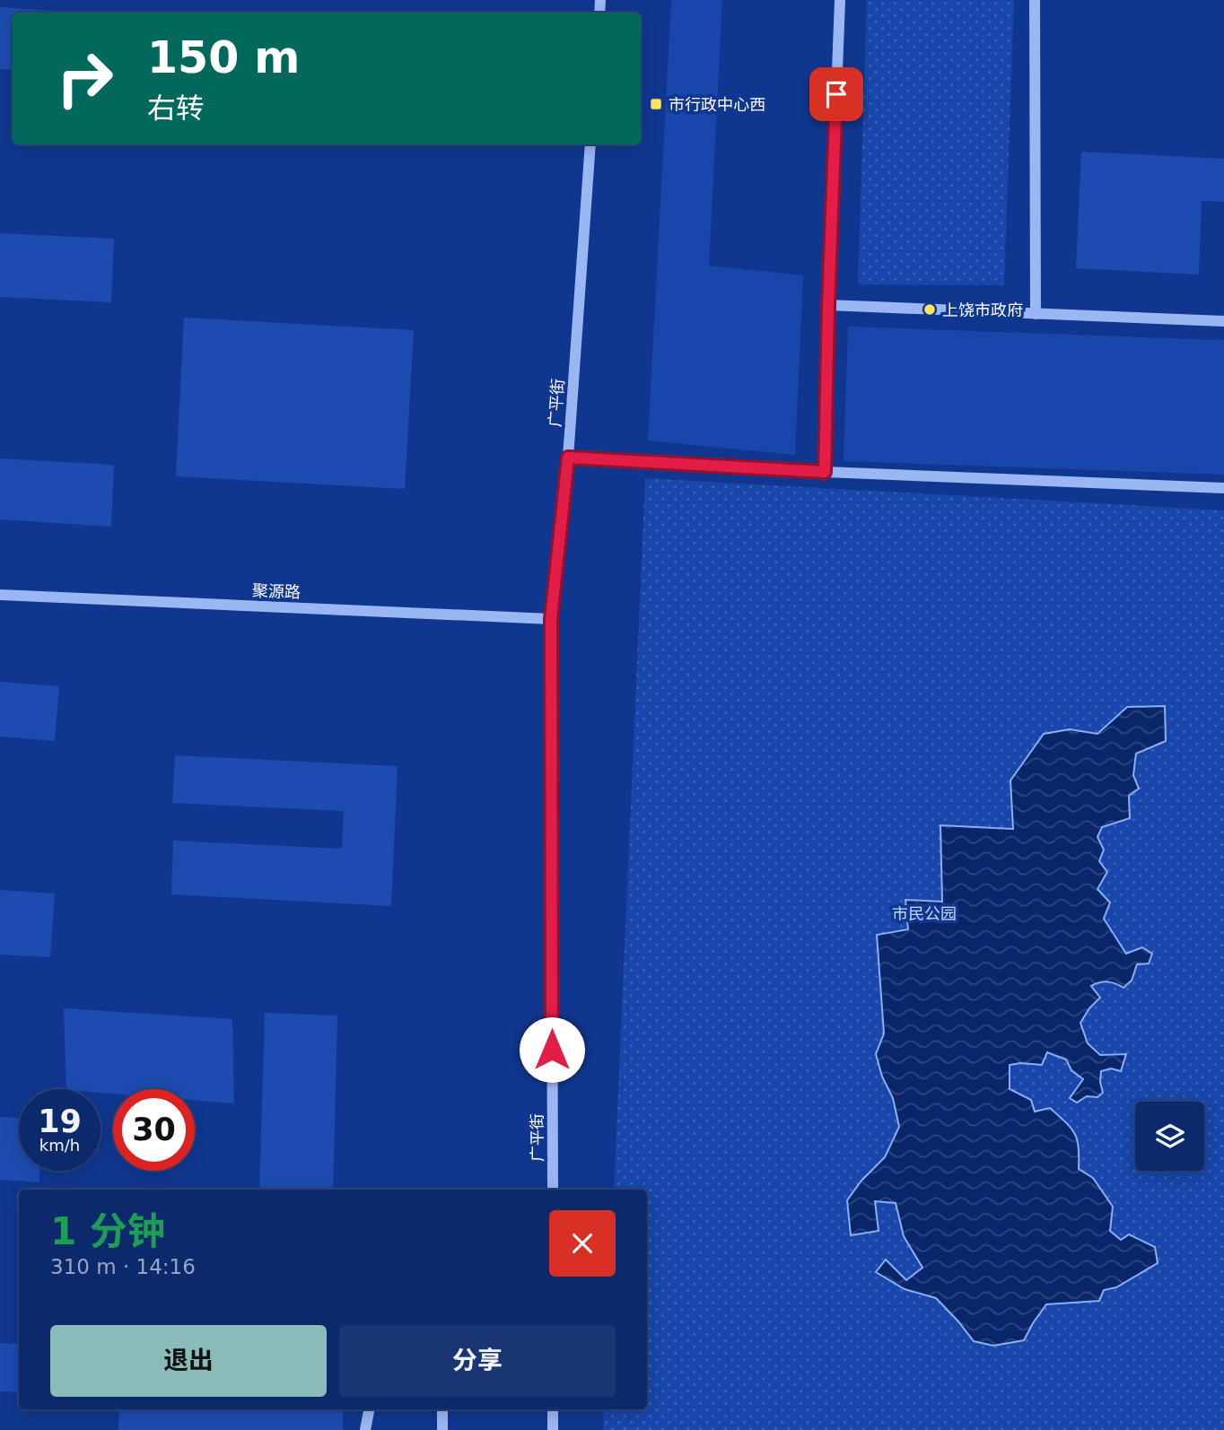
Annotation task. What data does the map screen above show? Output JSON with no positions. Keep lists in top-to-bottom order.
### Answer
{
  "streets": {
    "street": ["广平街", "聚源路"]
  },
  "crossings": [
    ["广平街", "聚源路"]
  ],
  "parks": ["市民公园"],
  "places": {
    "transit": ["市行政中心西"],
    "other": ["上饶市政府"]
  },
  "page": {
    "turn": ["150 m", "右转"],
    "speed": "19 km/h",
    "limit": "30",
    "heading": ["1 分钟", "310 m · 14:16"],
    "buttons": ["退出", "分享"]
  }
}
